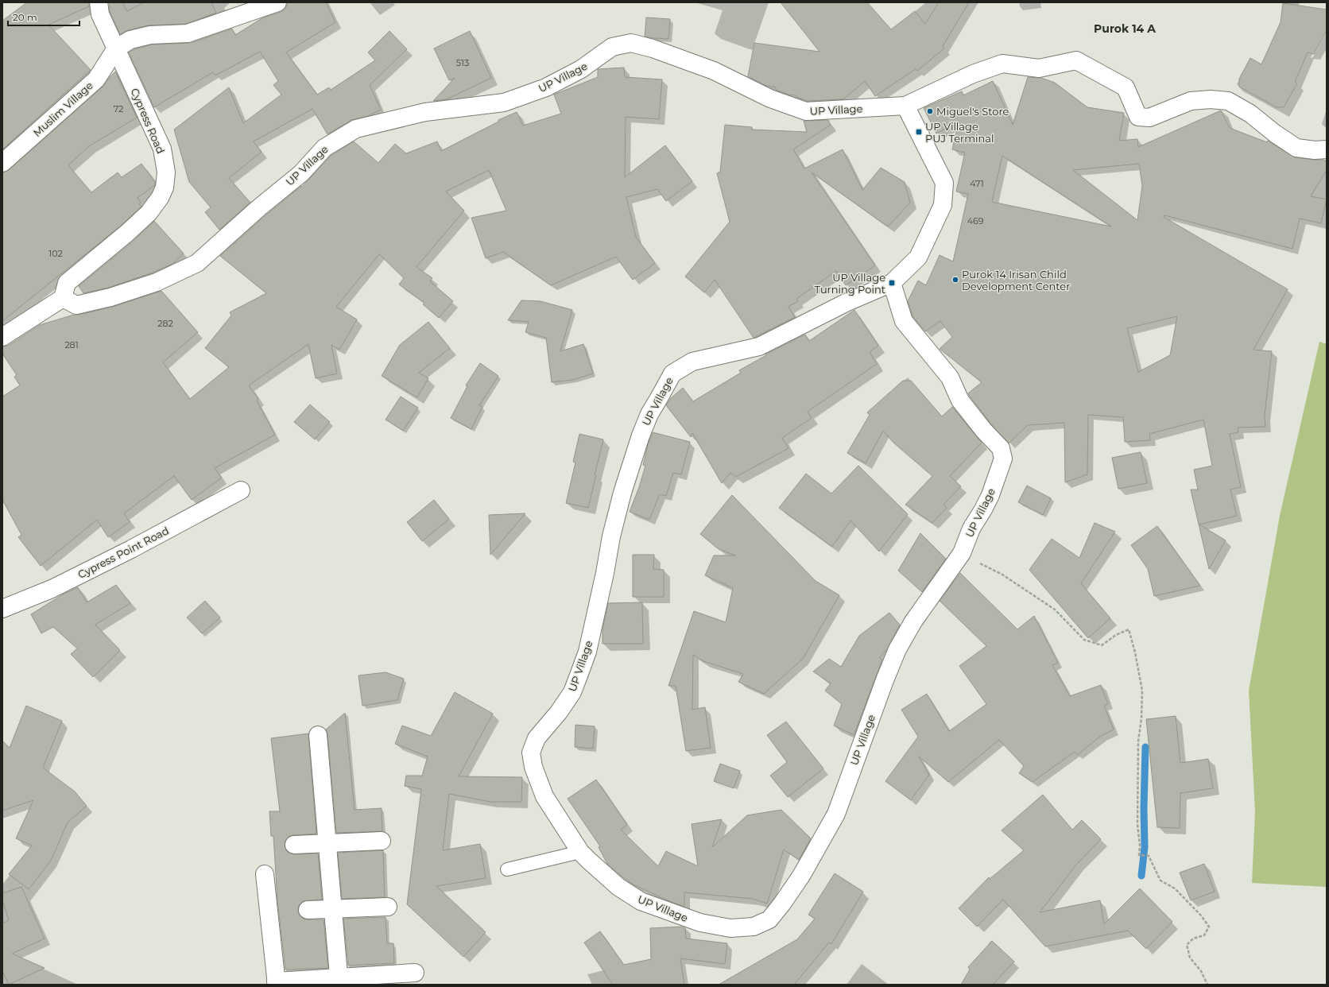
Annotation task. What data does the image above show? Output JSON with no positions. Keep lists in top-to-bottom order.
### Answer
{
  "streets": {
    "street": [
      "UP Village",
      "Muslim Village",
      "Cypress Road",
      "Cypress Point Road"
    ]
  },
  "crossings": [
    ["UP Village", "Cypress Road"],
    ["Muslim Village", "Cypress Road"]
  ],
  "districts": ["Purok 14 A"],
  "places": {
    "other": ["Miguel's Store", "Purok 14 Irisan Child Development Center"],
    "transit": ["UP Village PUJ Terminal", "UP Village Turning Point"]
  },
  "house_numbers": [
    "513",
    "72",
    "471",
    "469",
    "102",
    "282",
    "281"
  ],
  "scale_bar": "20 m"
}
